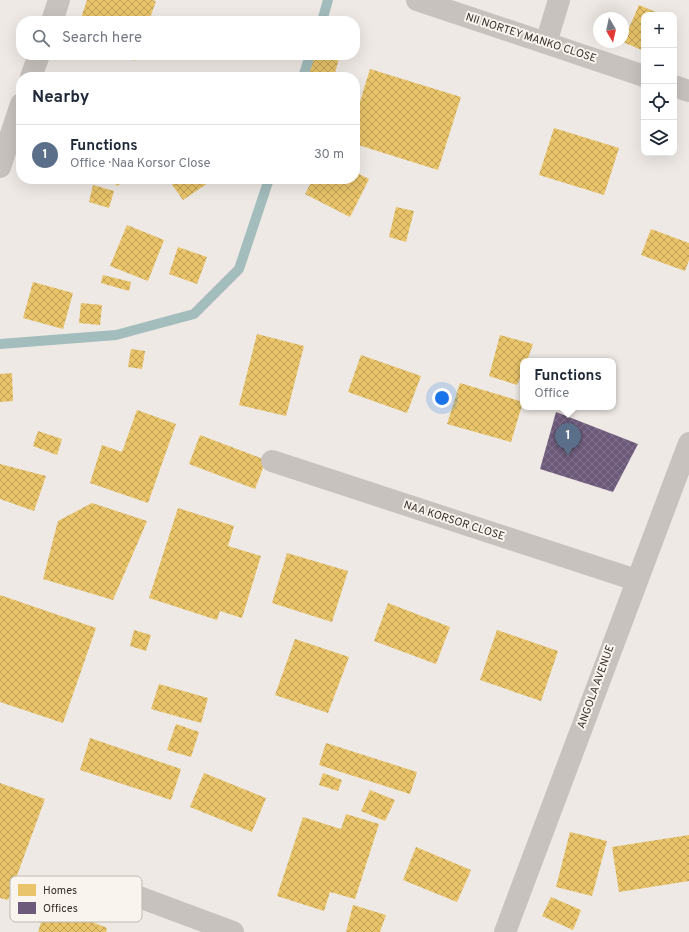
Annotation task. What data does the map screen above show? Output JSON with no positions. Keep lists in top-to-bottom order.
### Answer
{
  "streets": {
    "street": ["NII NORTEY MANKO CLOSE", "NAA KORSOR CLOSE", "ANGOLA AVENUE"]
  },
  "crossings": [
    ["NAA KORSOR CLOSE", "ANGOLA AVENUE"]
  ],
  "legend": ["Homes", "Offices"],
  "north": "bottom",
  "page": {
    "map_buttons": ["+", "−"],
    "search": "Search here",
    "heading": "Nearby",
    "list": [
      {
        "mark": "1",
        "name": "Functions",
        "note": "Office · Naa Korsor Close",
        "value": "30 m"
      }
    ],
    "popup": ["Functions", "Office"],
    "pins": "1"
  }
}
